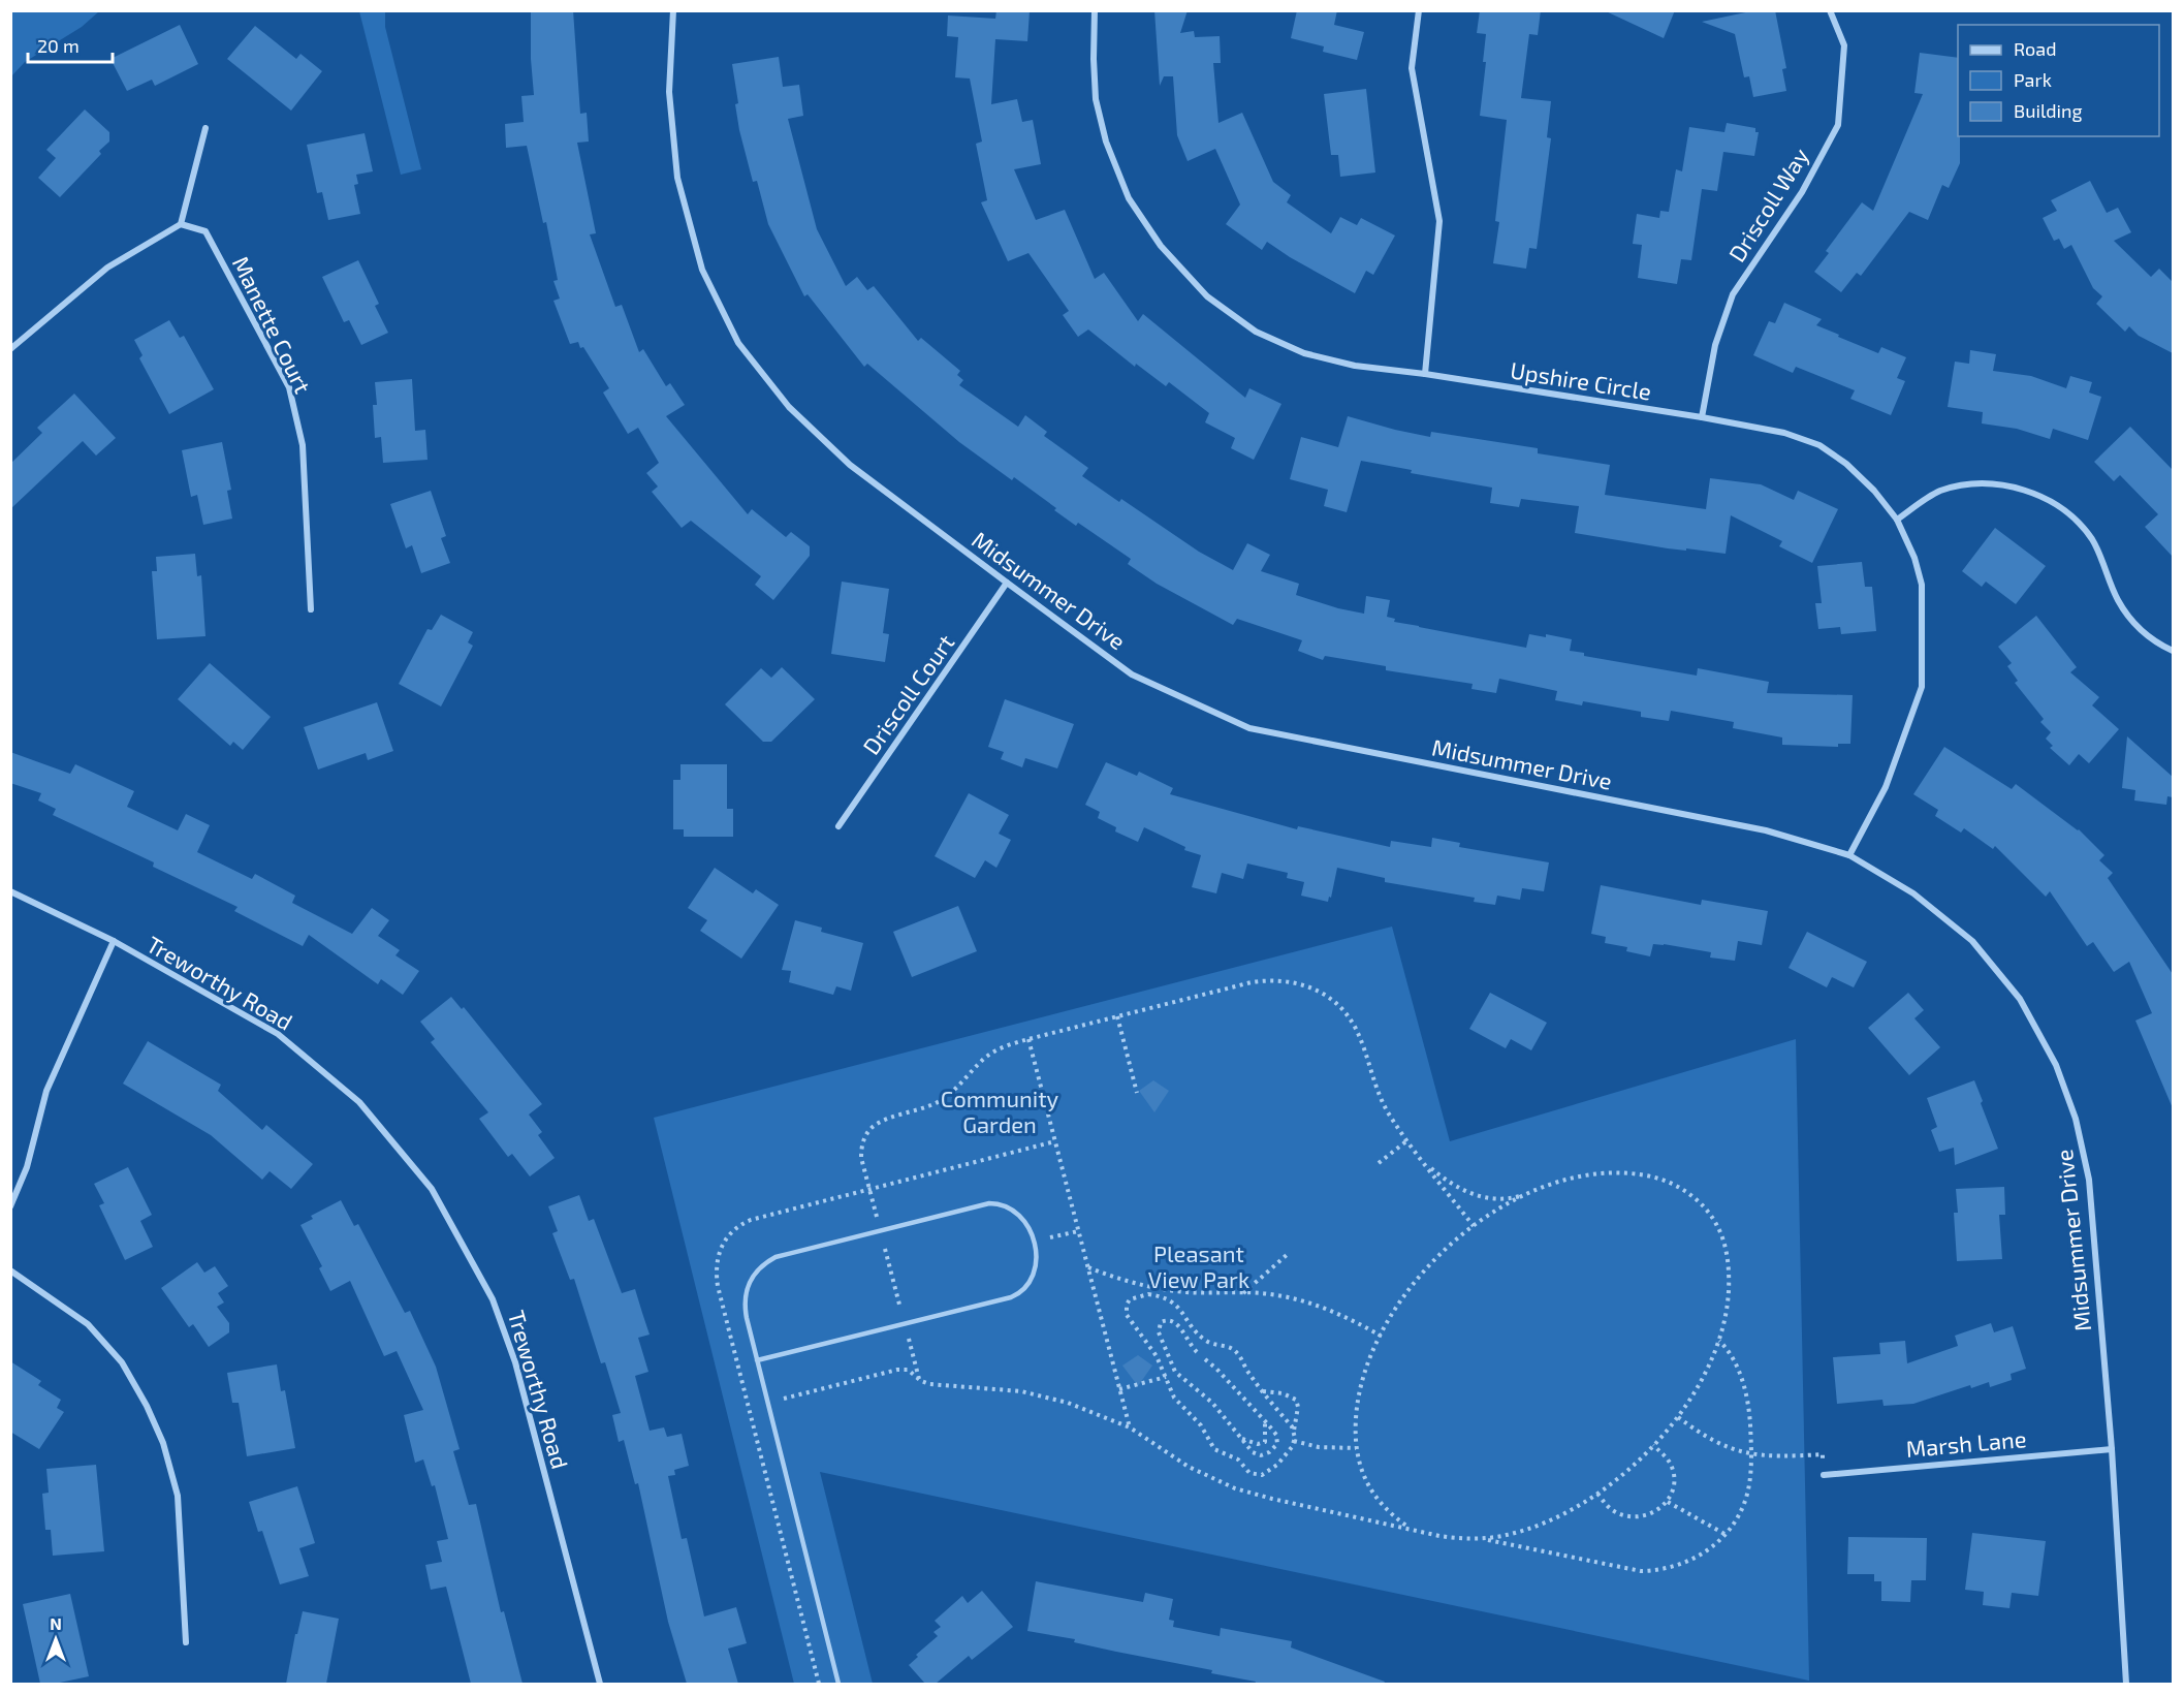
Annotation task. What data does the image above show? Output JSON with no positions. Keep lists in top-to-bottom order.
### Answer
{
  "streets": {
    "street": [
      "Driscoll Way",
      "Manette Court",
      "Upshire Circle",
      "Midsummer Drive",
      "Driscoll Court",
      "Treworthy Road",
      "Marsh Lane"
    ]
  },
  "crossings": [
    ["Driscoll Way", "Upshire Circle"],
    ["Upshire Circle", "Midsummer Drive"],
    ["Midsummer Drive", "Driscoll Court"],
    ["Midsummer Drive", "Marsh Lane"]
  ],
  "parks": ["Community Garden", "Pleasant View Park"],
  "legend": ["Road", "Park", "Building"],
  "scale_bar": "20 m",
  "north": "top"
}
